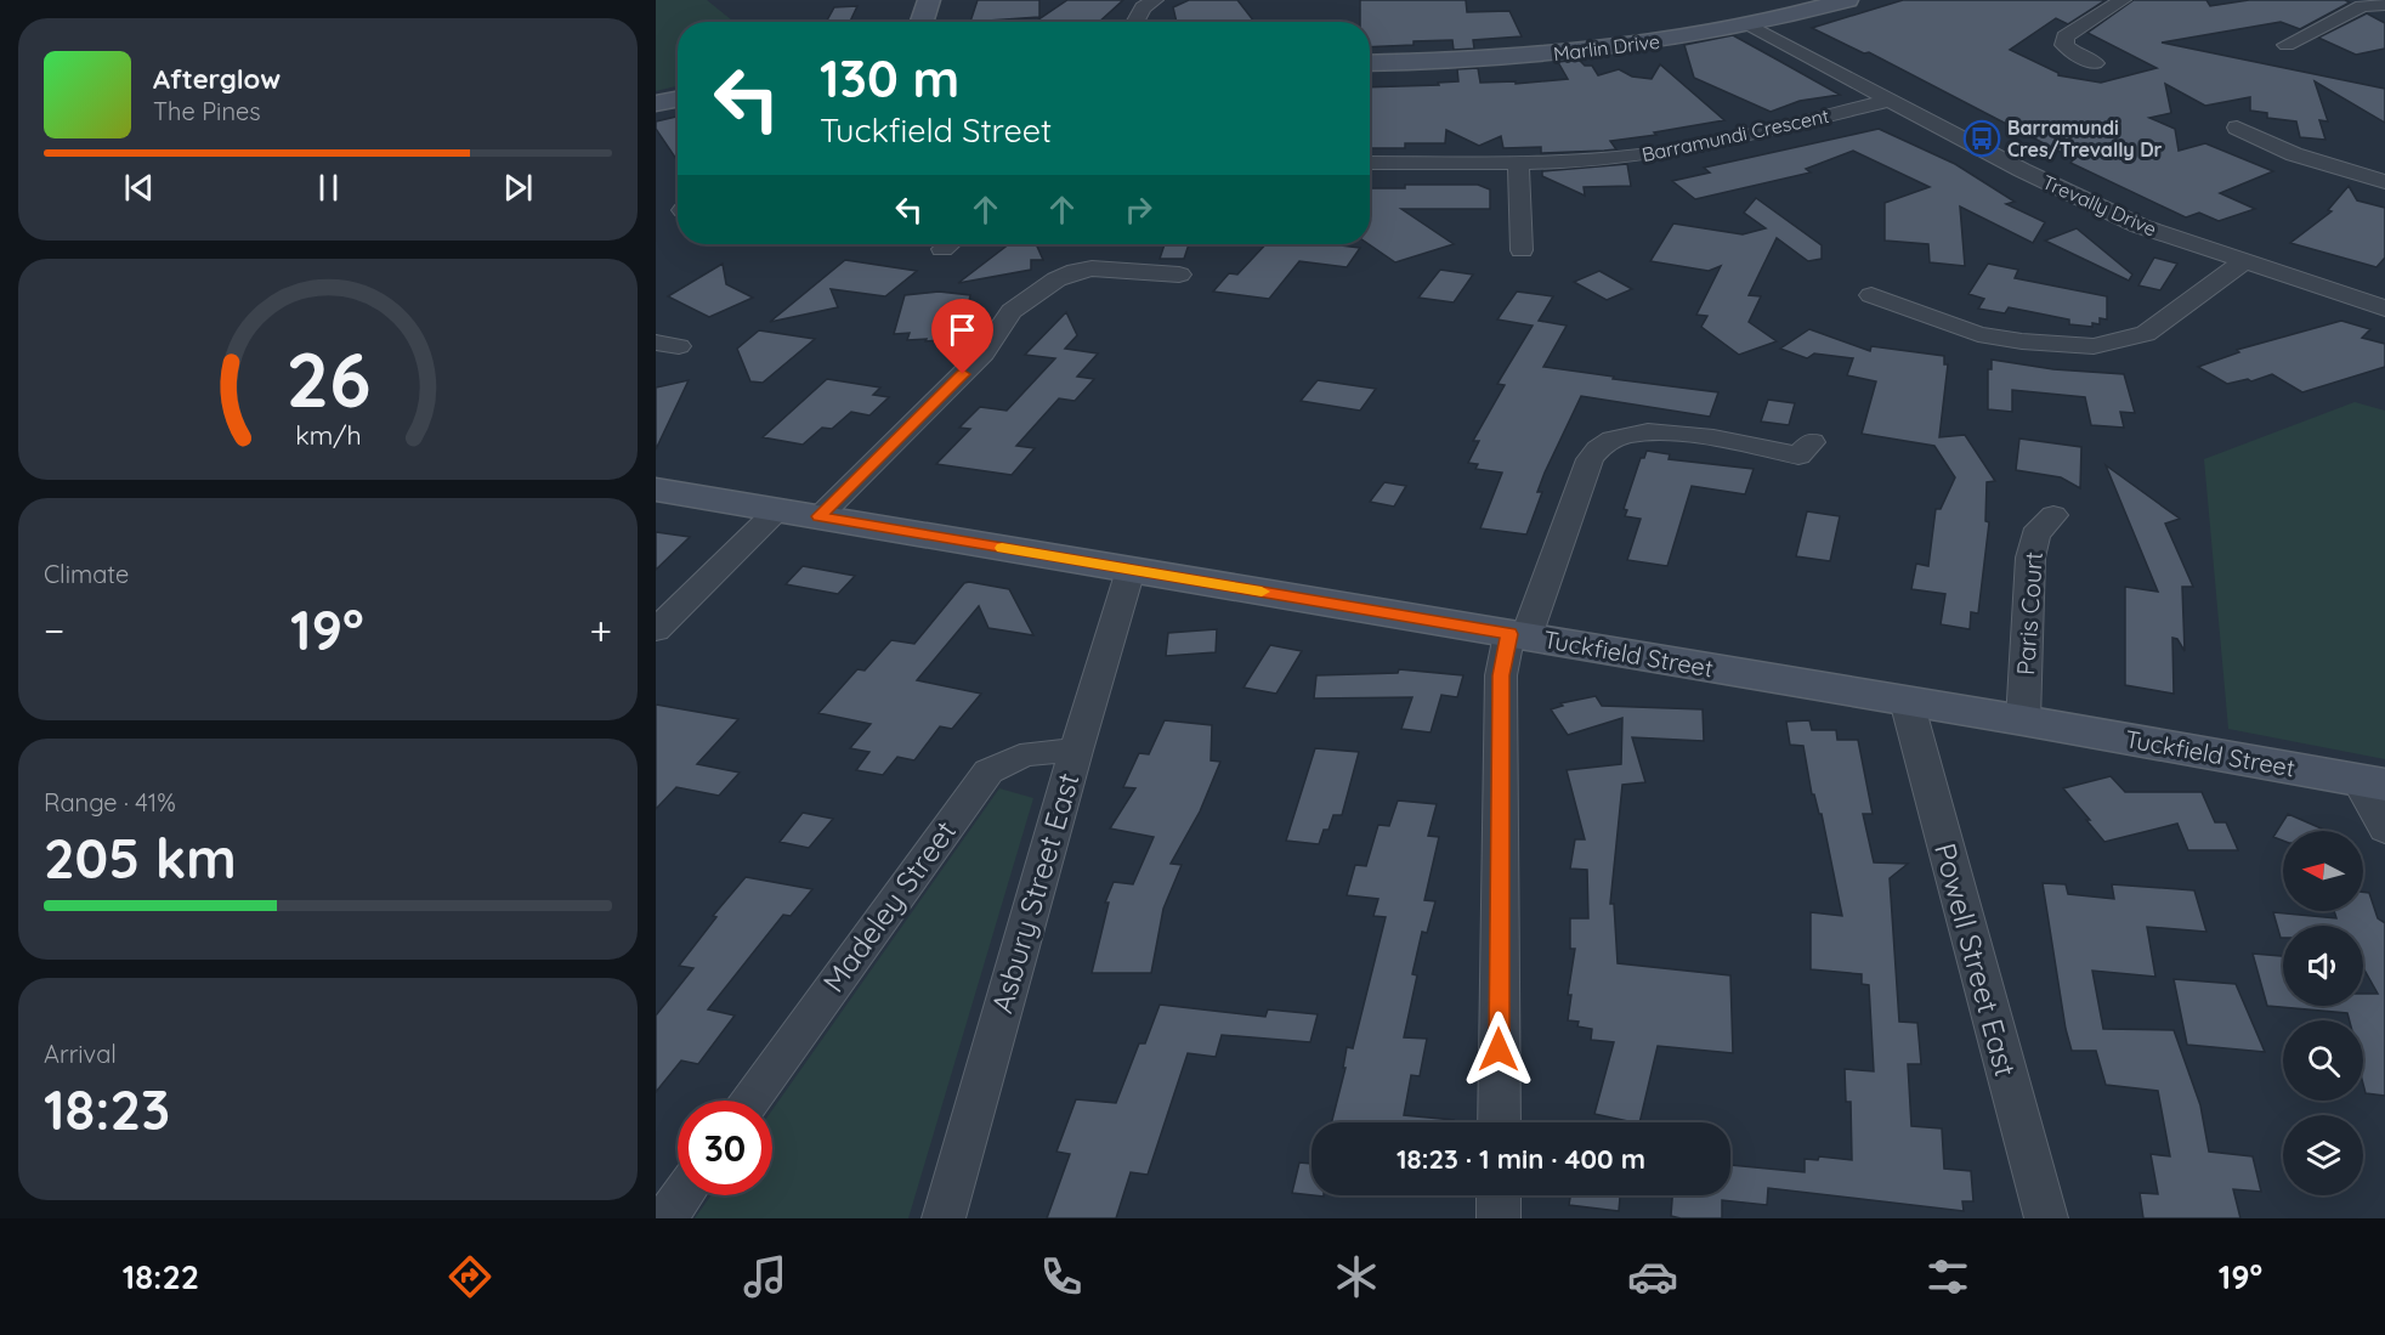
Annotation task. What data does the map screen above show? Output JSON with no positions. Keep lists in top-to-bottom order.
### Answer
{
  "streets": {
    "main road": ["Marlin Drive", "Tuckfield Street"],
    "street": [
      "Barramundi Crescent",
      "Trevally Drive",
      "Paris Court",
      "Asbury Street East",
      "Madeley Street",
      "Powell Street East"
    ]
  },
  "crossings": [
    ["Marlin Drive", "Trevally Drive"],
    ["Barramundi Crescent", "Trevally Drive"],
    ["Paris Court", "Tuckfield Street"],
    ["Tuckfield Street", "Asbury Street East"],
    ["Tuckfield Street", "Powell Street East"],
    ["Asbury Street East", "Madeley Street"]
  ],
  "places": {
    "bus stop": ["Barramundi Cres/Trevally Dr"]
  },
  "north": "left",
  "page": {
    "turn": ["130 m", "Tuckfield Street"],
    "song": ["Afterglow", "The Pines"],
    "tile": [
      "Climate",
      ["Range · 41%", "205 km"],
      ["Arrival", "18:23"]
    ],
    "heat": ["−", "19°", "+"],
    "limit": "30",
    "trip": "18:23 · 1 min · 400 m",
    "tabs": ["18:22", "19°"],
    "gauge": ["26", "km/h"]
  }
}
